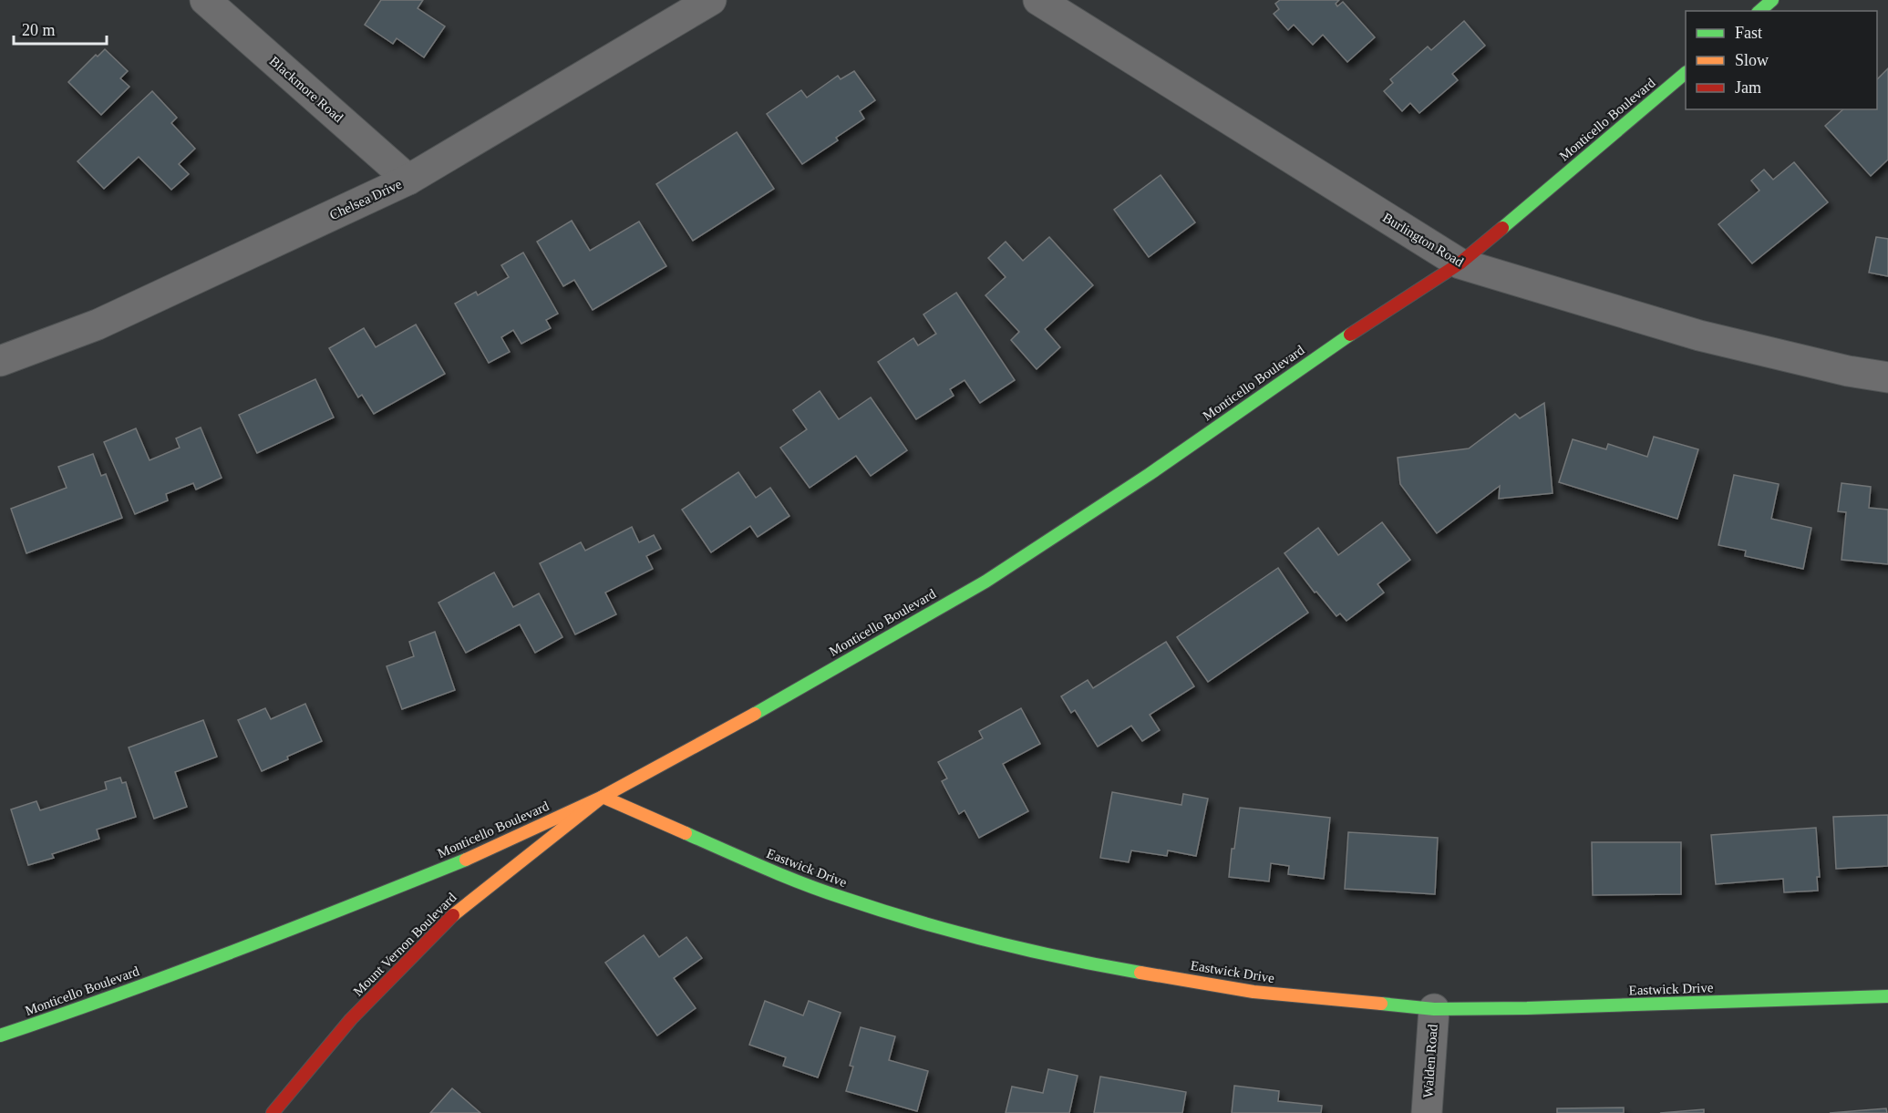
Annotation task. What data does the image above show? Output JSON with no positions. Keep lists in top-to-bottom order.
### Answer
{
  "streets": {
    "main road": ["Monticello Boulevard", "Eastwick Drive", "Mount Vernon Boulevard"],
    "street": [
      "Blackmore Road",
      "Chelsea Drive",
      "Burlington Road",
      "Walden Road"
    ]
  },
  "crossings": [
    ["Blackmore Road", "Chelsea Drive"],
    ["Monticello Boulevard", "Burlington Road"],
    ["Monticello Boulevard", "Eastwick Drive"],
    ["Monticello Boulevard", "Mount Vernon Boulevard"],
    ["Eastwick Drive", "Mount Vernon Boulevard"],
    ["Eastwick Drive", "Walden Road"]
  ],
  "legend": ["Fast", "Slow", "Jam"],
  "scale_bar": "20 m"
}
